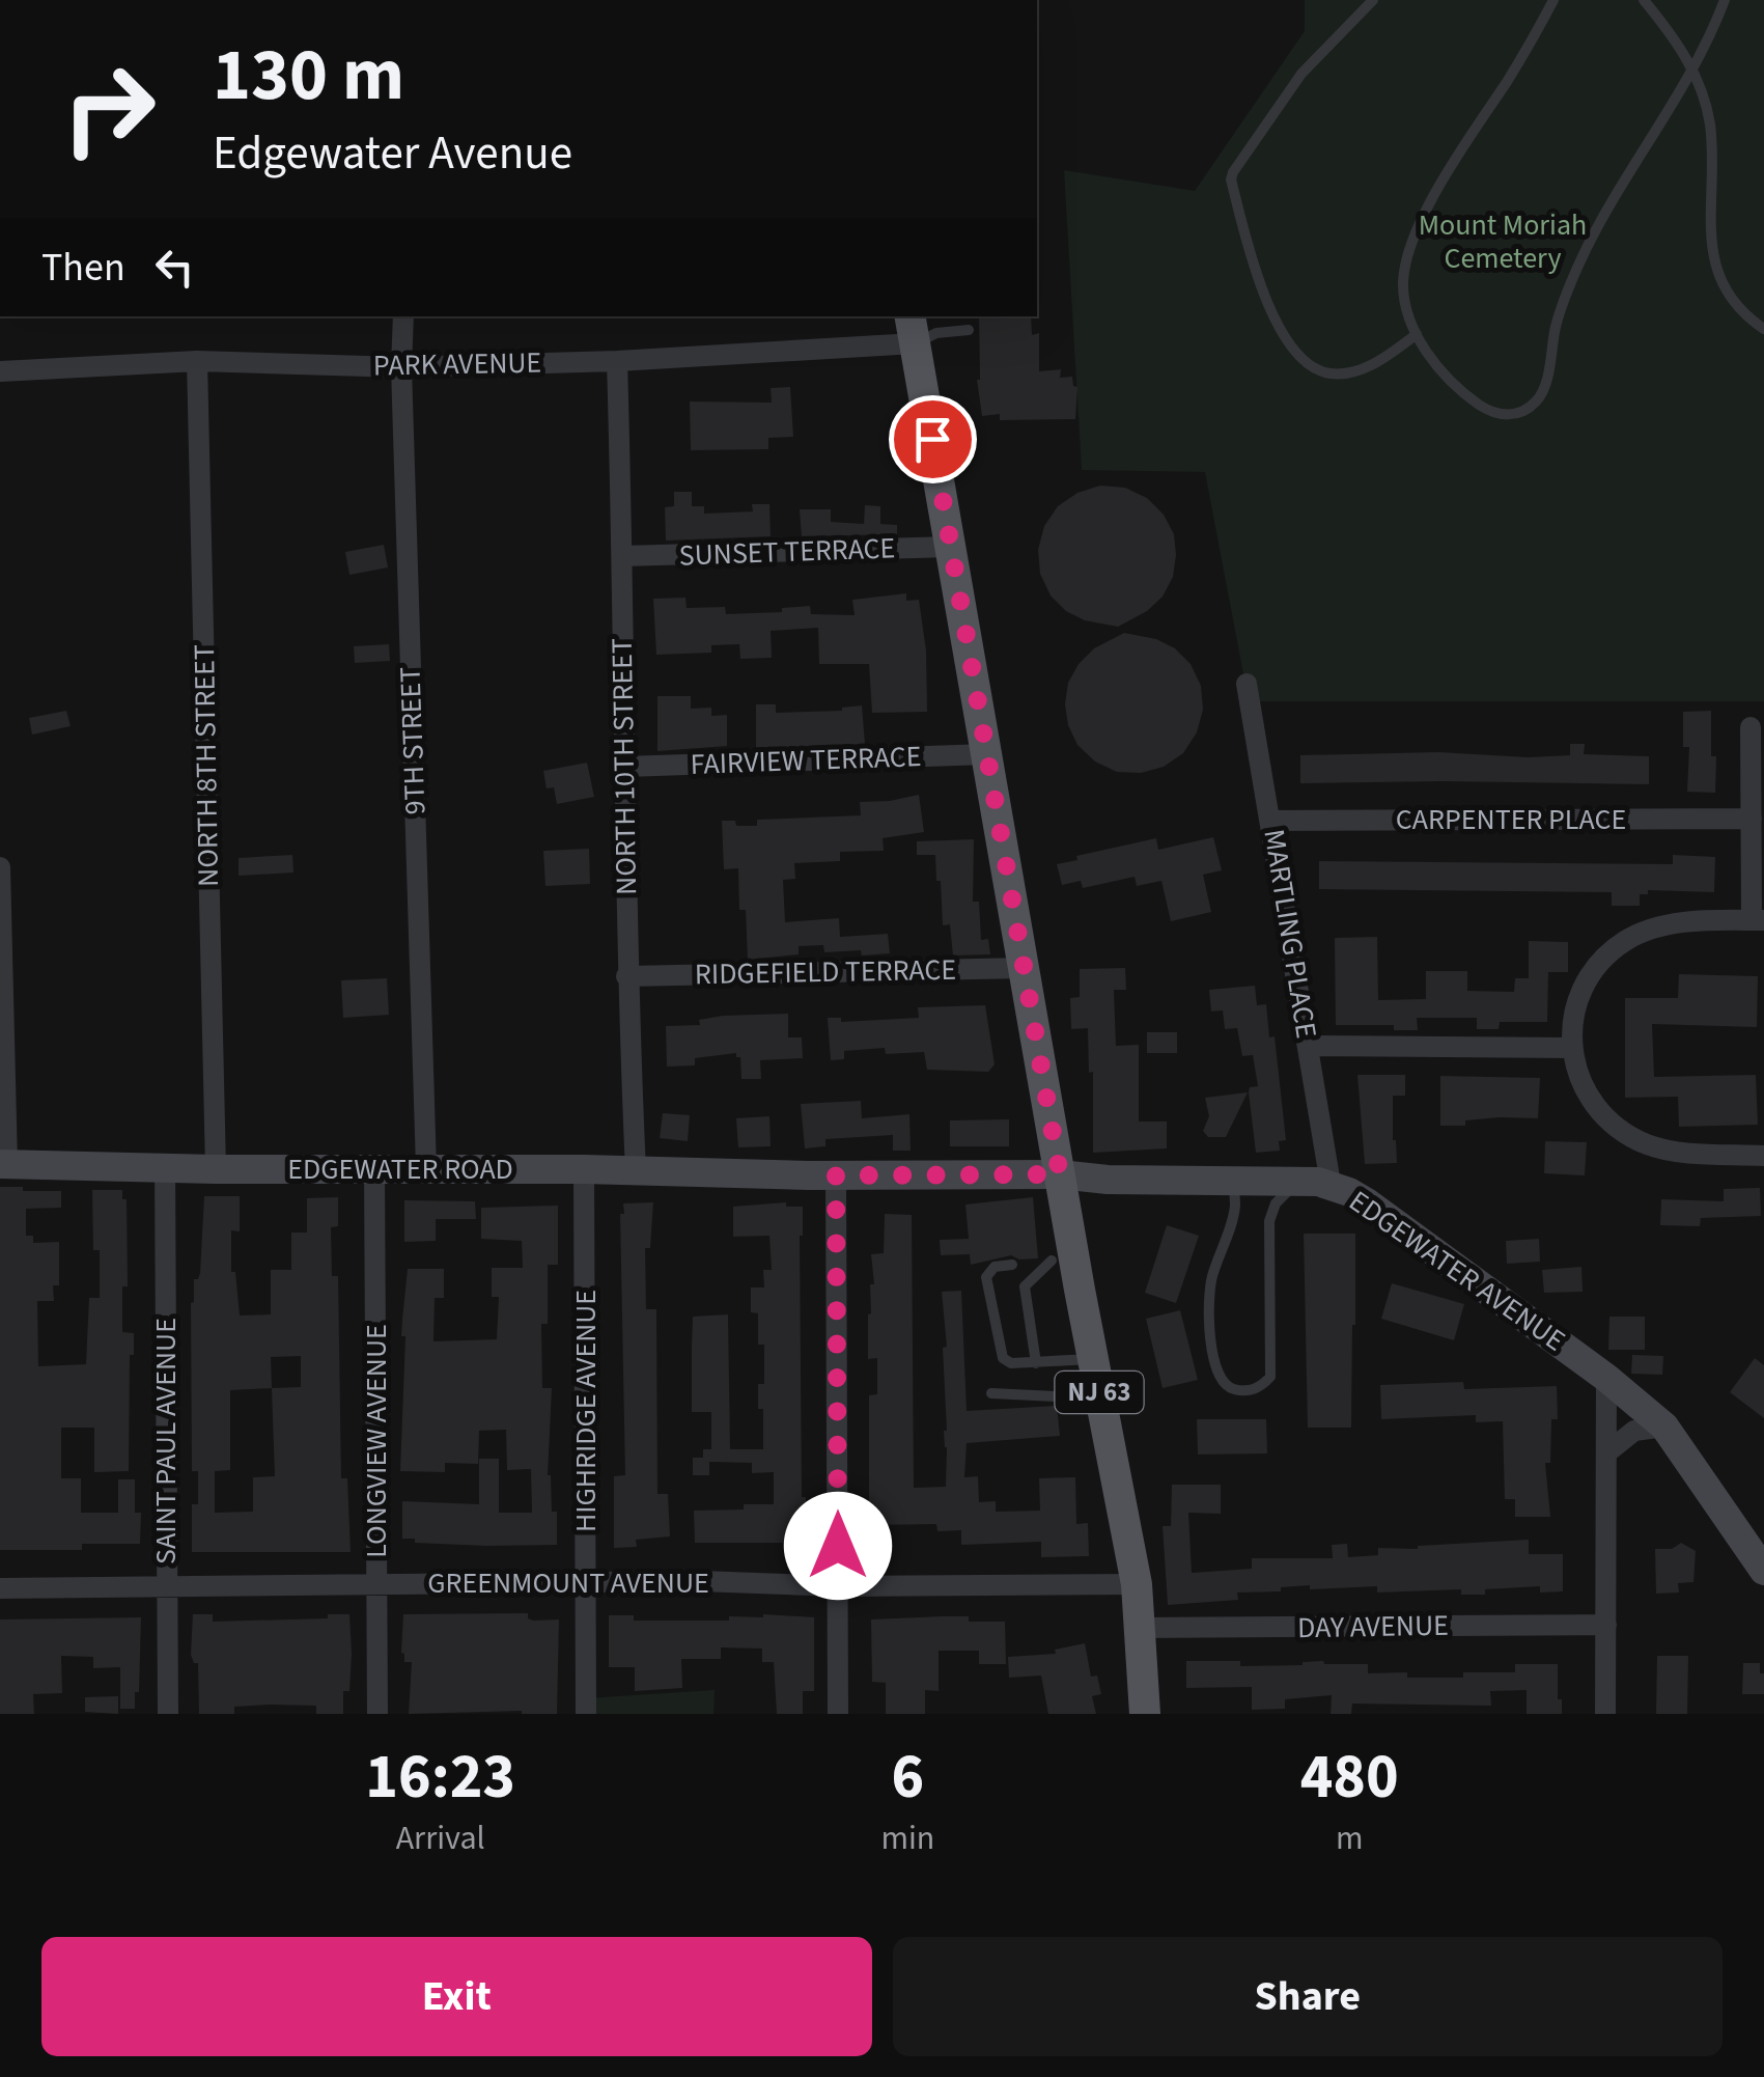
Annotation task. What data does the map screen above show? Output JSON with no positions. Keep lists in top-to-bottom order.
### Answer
{
  "streets": {
    "main road": ["NJ 63"],
    "street": [
      "PARK AVENUE",
      "SUNSET TERRACE",
      "9TH STREET",
      "FAIRVIEW TERRACE",
      "NORTH 8TH STREET",
      "NORTH 10TH STREET",
      "CARPENTER PLACE",
      "MARTLING PLACE",
      "RIDGEFIELD TERRACE",
      "EDGEWATER ROAD",
      "EDGEWATER AVENUE",
      "HIGHRIDGE AVENUE",
      "SAINT PAUL AVENUE",
      "LONGVIEW AVENUE",
      "GREENMOUNT AVENUE",
      "DAY AVENUE"
    ]
  },
  "crossings": [
    ["PARK AVENUE", "9TH STREET"],
    ["PARK AVENUE", "NORTH 8TH STREET"],
    ["PARK AVENUE", "NORTH 10TH STREET"],
    ["PARK AVENUE", "NJ 63"],
    ["SUNSET TERRACE", "NORTH 10TH STREET"],
    ["SUNSET TERRACE", "NJ 63"],
    ["9TH STREET", "EDGEWATER ROAD"],
    ["FAIRVIEW TERRACE", "NORTH 10TH STREET"],
    ["FAIRVIEW TERRACE", "NJ 63"],
    ["NORTH 8TH STREET", "EDGEWATER ROAD"],
    ["NORTH 10TH STREET", "RIDGEFIELD TERRACE"],
    ["NORTH 10TH STREET", "EDGEWATER ROAD"],
    ["CARPENTER PLACE", "MARTLING PLACE"],
    ["MARTLING PLACE", "EDGEWATER AVENUE"],
    ["RIDGEFIELD TERRACE", "NJ 63"],
    ["EDGEWATER ROAD", "EDGEWATER AVENUE"],
    ["EDGEWATER ROAD", "HIGHRIDGE AVENUE"],
    ["EDGEWATER ROAD", "SAINT PAUL AVENUE"],
    ["EDGEWATER ROAD", "LONGVIEW AVENUE"],
    ["EDGEWATER AVENUE", "NJ 63"],
    ["NJ 63", "GREENMOUNT AVENUE"],
    ["NJ 63", "DAY AVENUE"],
    ["HIGHRIDGE AVENUE", "GREENMOUNT AVENUE"],
    ["SAINT PAUL AVENUE", "GREENMOUNT AVENUE"],
    ["LONGVIEW AVENUE", "GREENMOUNT AVENUE"]
  ],
  "parks": ["Mount Moriah Cemetery"],
  "page": {
    "turn": ["130 m", "Edgewater Avenue"],
    "then": "Then",
    "eta": [
      "16:23",
      "Arrival",
      "6",
      "min",
      "480",
      "m"
    ],
    "buttons": ["Exit", "Share"]
  }
}
